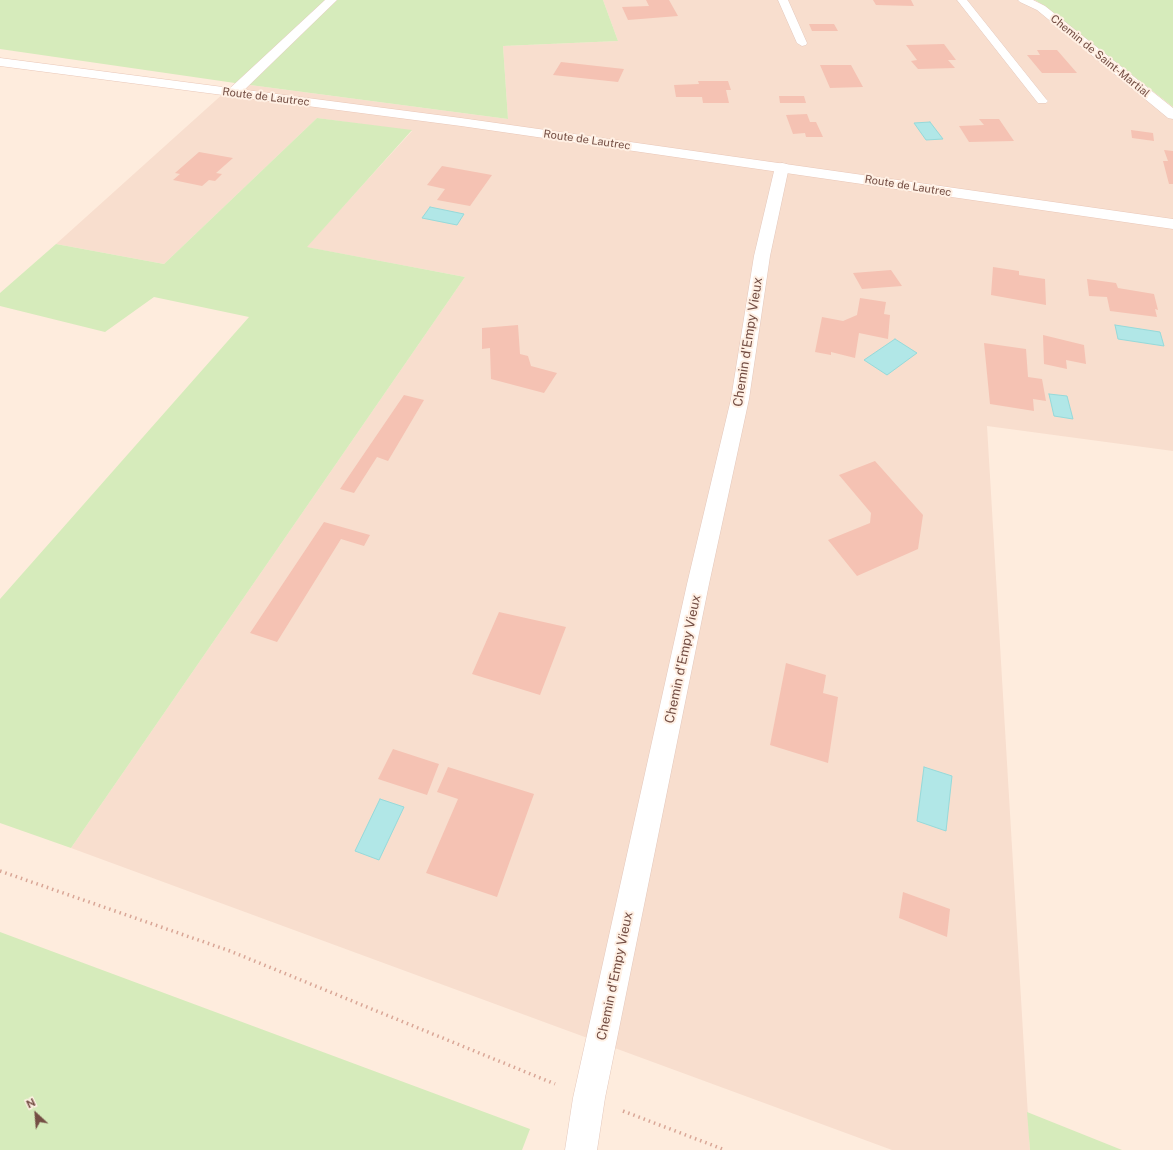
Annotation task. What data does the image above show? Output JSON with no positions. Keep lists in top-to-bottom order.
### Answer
{
  "streets": {
    "street": ["Chemin de Saint-Martial", "Route de Lautrec", "Chemin d'Empy Vieux"]
  },
  "crossings": [
    ["Route de Lautrec", "Chemin d'Empy Vieux"]
  ],
  "north": "top left"
}
